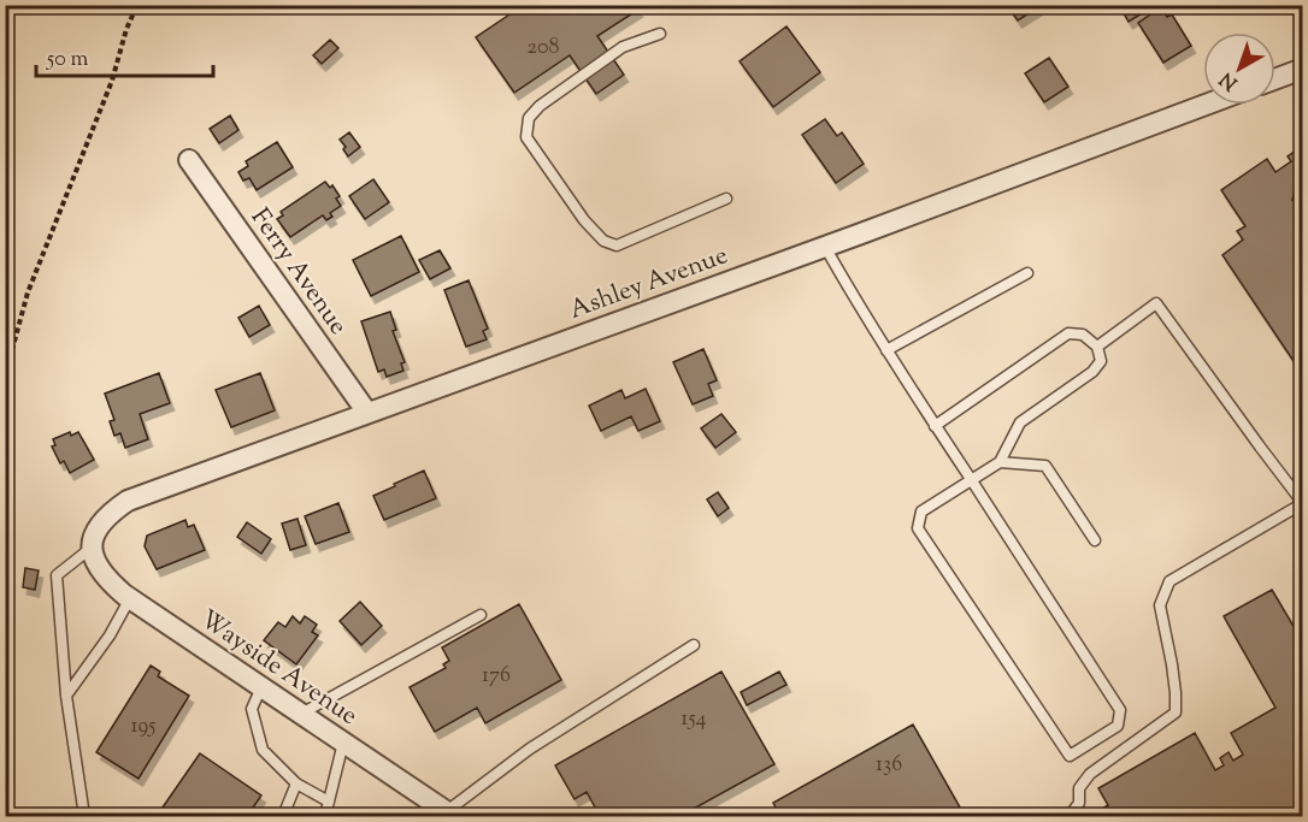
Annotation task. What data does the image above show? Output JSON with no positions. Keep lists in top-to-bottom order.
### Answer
{
  "streets": {
    "street": ["Ferry Avenue", "Ashley Avenue", "Wayside Avenue"]
  },
  "crossings": [
    ["Ferry Avenue", "Ashley Avenue"],
    ["Ashley Avenue", "Wayside Avenue"]
  ],
  "house_numbers": [
    "208",
    "176",
    "154",
    "195",
    "136"
  ],
  "scale_bar": "50 m",
  "north": "bottom left"
}
